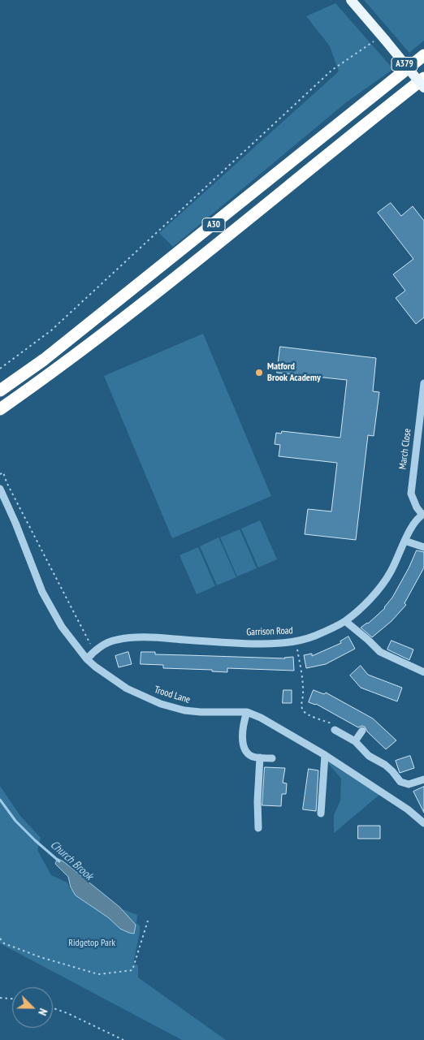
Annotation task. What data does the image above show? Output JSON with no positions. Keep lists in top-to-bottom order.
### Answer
{
  "streets": {
    "highway": ["A30"],
    "main road": ["A379"],
    "street": ["March Close", "Garrison Road", "Trood Lane"]
  },
  "crossings": [
    ["March Close", "Garrison Road"],
    ["Garrison Road", "Trood Lane"]
  ],
  "water": ["Church Brook"],
  "parks": ["Ridgetop Park"],
  "places": ["Matford Brook Academy"],
  "north": "bottom right"
}
